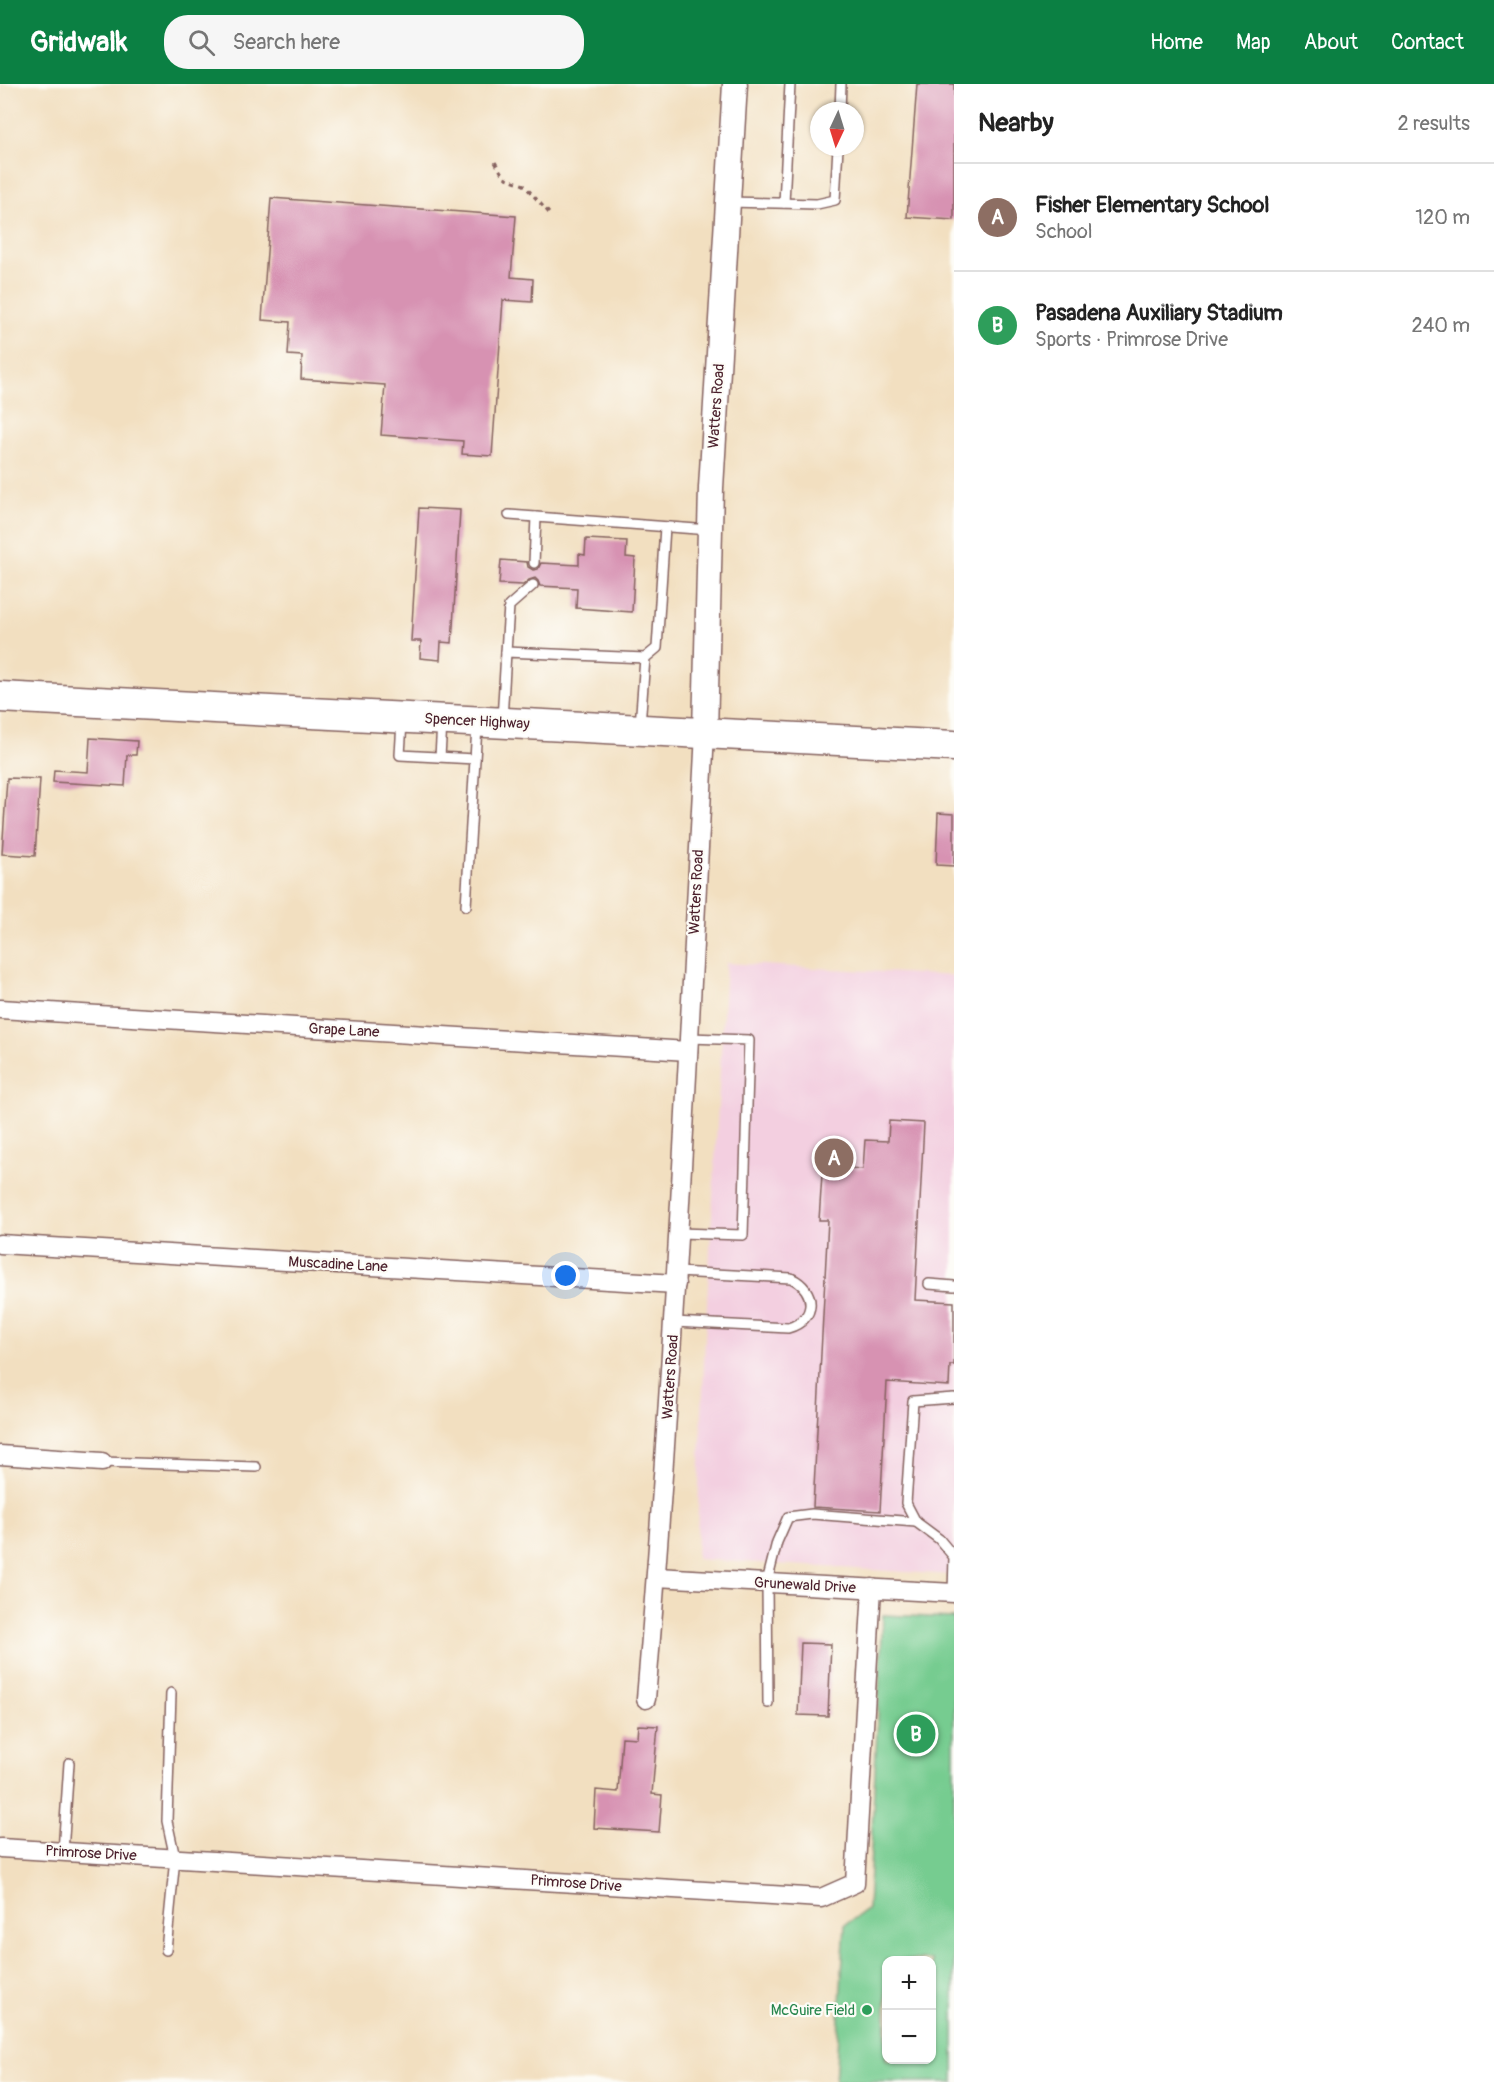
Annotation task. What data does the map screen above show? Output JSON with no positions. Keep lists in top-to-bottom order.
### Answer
{
  "streets": {
    "main road": ["Spencer Highway"],
    "street": [
      "Watters Road",
      "Grape Lane",
      "Muscadine Lane",
      "Grunewald Drive",
      "Primrose Drive"
    ]
  },
  "crossings": [
    ["Watters Road", "Spencer Highway"],
    ["Watters Road", "Grape Lane"],
    ["Watters Road", "Muscadine Lane"],
    ["Watters Road", "Grunewald Drive"],
    ["Grunewald Drive", "Primrose Drive"]
  ],
  "places": ["McGuire Field"],
  "north": "bottom",
  "page": {
    "header": "Gridwalk",
    "search": "Search here",
    "nav": [
      "Home",
      "Map",
      "About",
      "Contact"
    ],
    "heading": ["Nearby", "2 results"],
    "list": [
      {
        "mark": "A",
        "name": "Fisher Elementary School",
        "note": "School",
        "value": "120 m"
      },
      {
        "mark": "B",
        "name": "Pasadena Auxiliary Stadium",
        "note": "Sports · Primrose Drive",
        "value": "240 m"
      }
    ],
    "pins": ["A", "B"],
    "map_buttons": ["+", "−"]
  }
}
